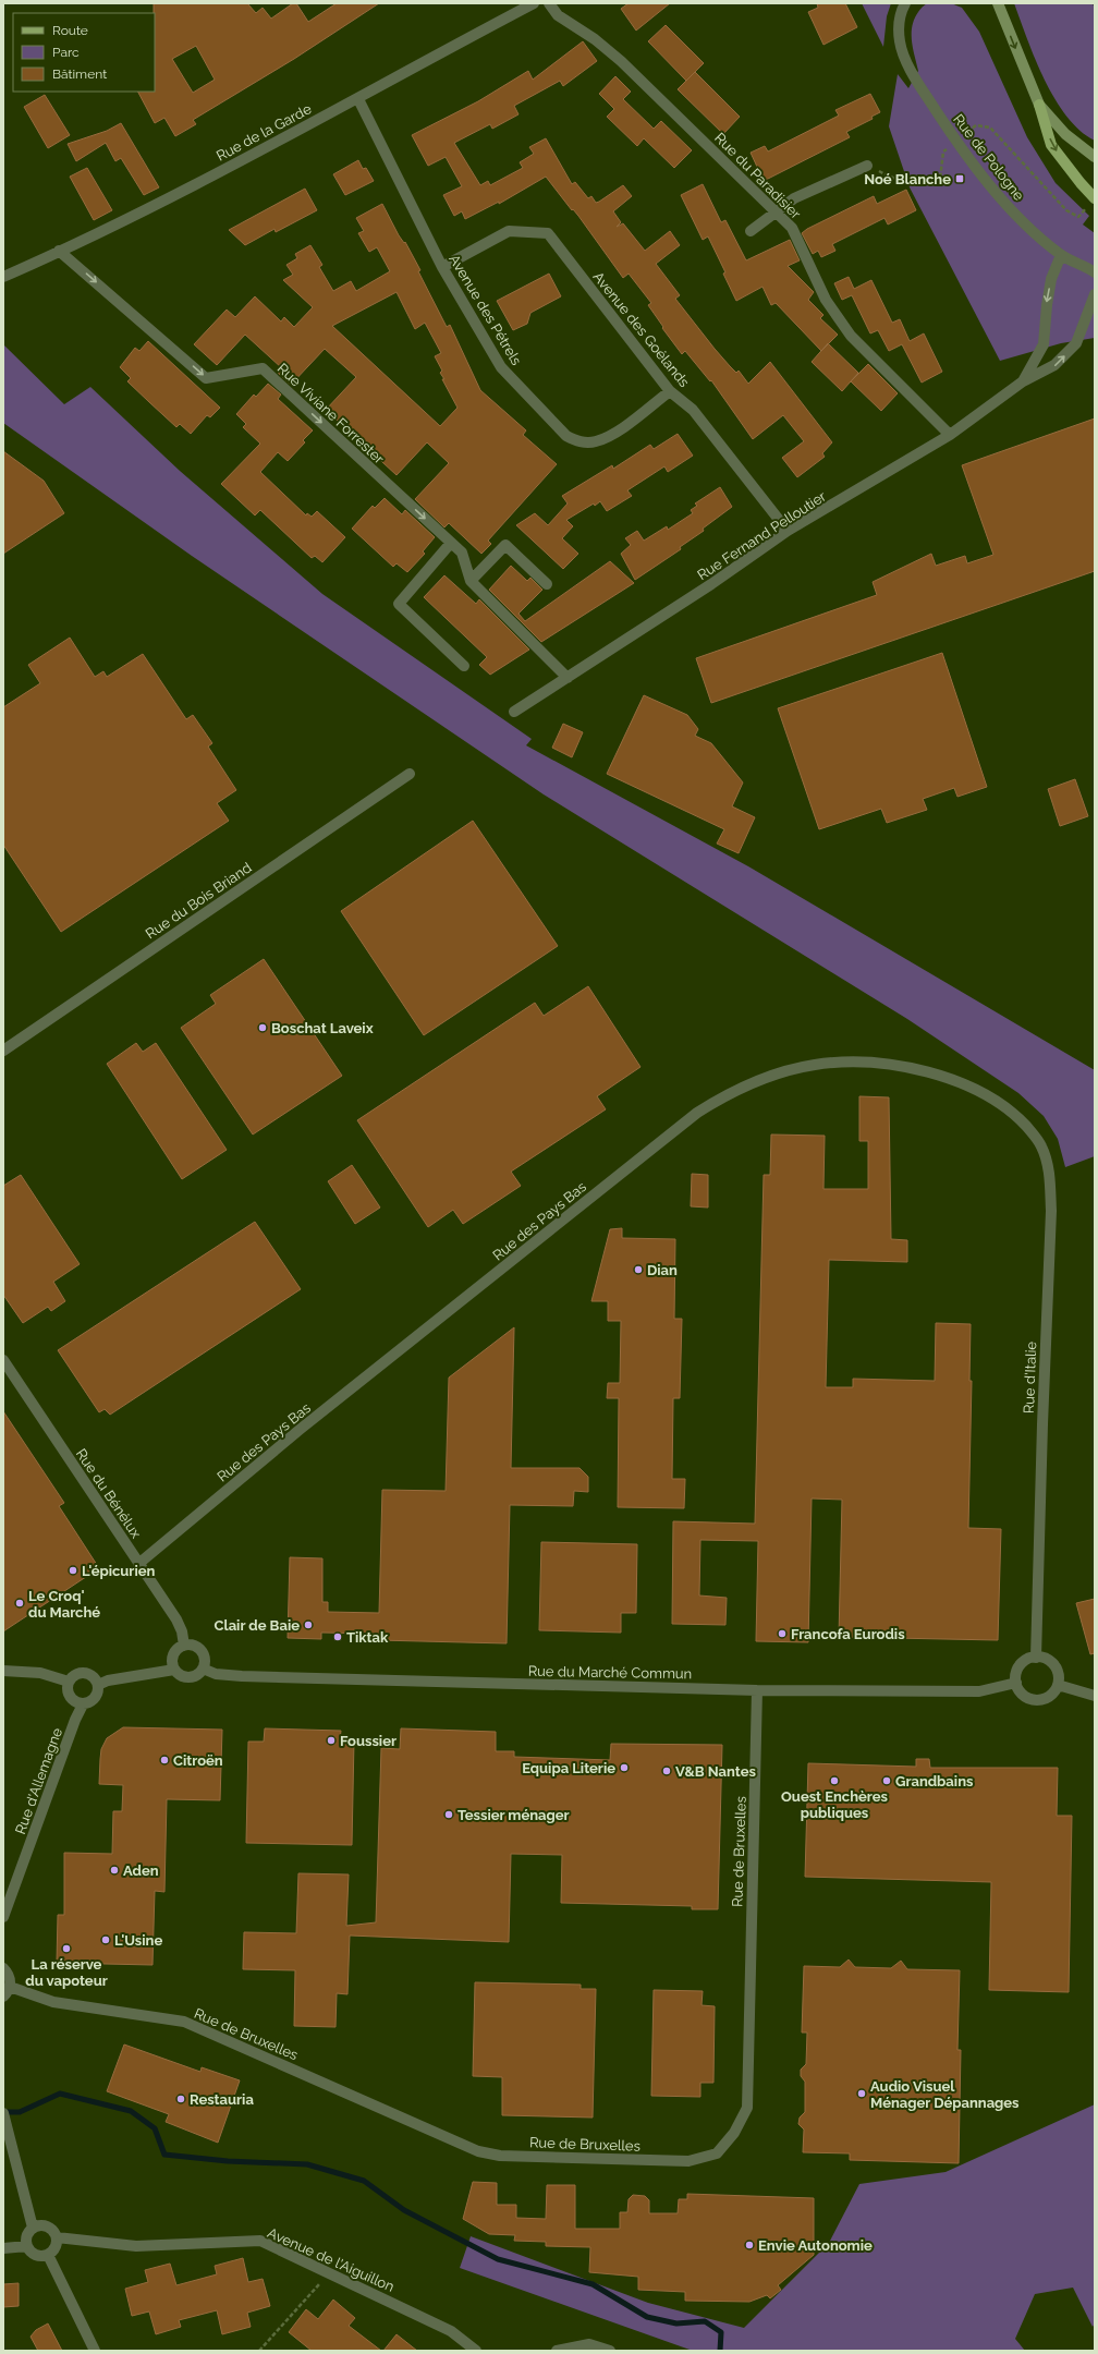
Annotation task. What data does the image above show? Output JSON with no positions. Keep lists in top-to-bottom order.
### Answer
{
  "streets": {
    "street": [
      "Rue de la Garde",
      "Rue de Pologne",
      "Rue du Paradisier",
      "Avenue des Pétrels",
      "Avenue des Goélands",
      "Rue Viviane Forrester",
      "Rue Fernand Pelloutier",
      "Rue du Bois Briand",
      "Rue des Pays Bas",
      "Rue d'Italie",
      "Rue du Bénélux",
      "Rue du Marché Commun",
      "Rue d'Allemagne",
      "Rue de Bruxelles",
      "Avenue de l'Aiguillon"
    ]
  },
  "crossings": [
    ["Rue de la Garde", "Avenue des Pétrels"],
    ["Rue de la Garde", "Rue Viviane Forrester"],
    ["Rue de Pologne", "Rue Fernand Pelloutier"],
    ["Rue du Paradisier", "Rue Fernand Pelloutier"],
    ["Avenue des Pétrels", "Avenue des Goélands"],
    ["Avenue des Goélands", "Rue Fernand Pelloutier"],
    ["Rue Viviane Forrester", "Rue Fernand Pelloutier"],
    ["Rue des Pays Bas", "Rue d'Italie"],
    ["Rue des Pays Bas", "Rue du Bénélux"],
    ["Rue d'Italie", "Rue du Marché Commun"],
    ["Rue du Bénélux", "Rue du Marché Commun"],
    ["Rue du Marché Commun", "Rue de Bruxelles"]
  ],
  "one_way": ["Rue Viviane Forrester"],
  "places": {
    "transit": ["Noé Blanche"],
    "other": [
      "Boschat Laveix",
      "Dian",
      "L'épicurien",
      "Le Croq' du Marché",
      "Clair de Baie",
      "Francofa Eurodis",
      "Tiktak",
      "Foussier",
      "Citroën",
      "Equipa Literie",
      "V&B Nantes",
      "Ouest Enchères publiques",
      "Grandbains",
      "Tessier ménager",
      "Aden",
      "L'Usine",
      "La réserve du vapoteur",
      "Audio Visuel Ménager Dépannages",
      "Restauria",
      "Envie Autonomie"
    ]
  },
  "legend": ["Route", "Parc", "Bâtiment"]
}
